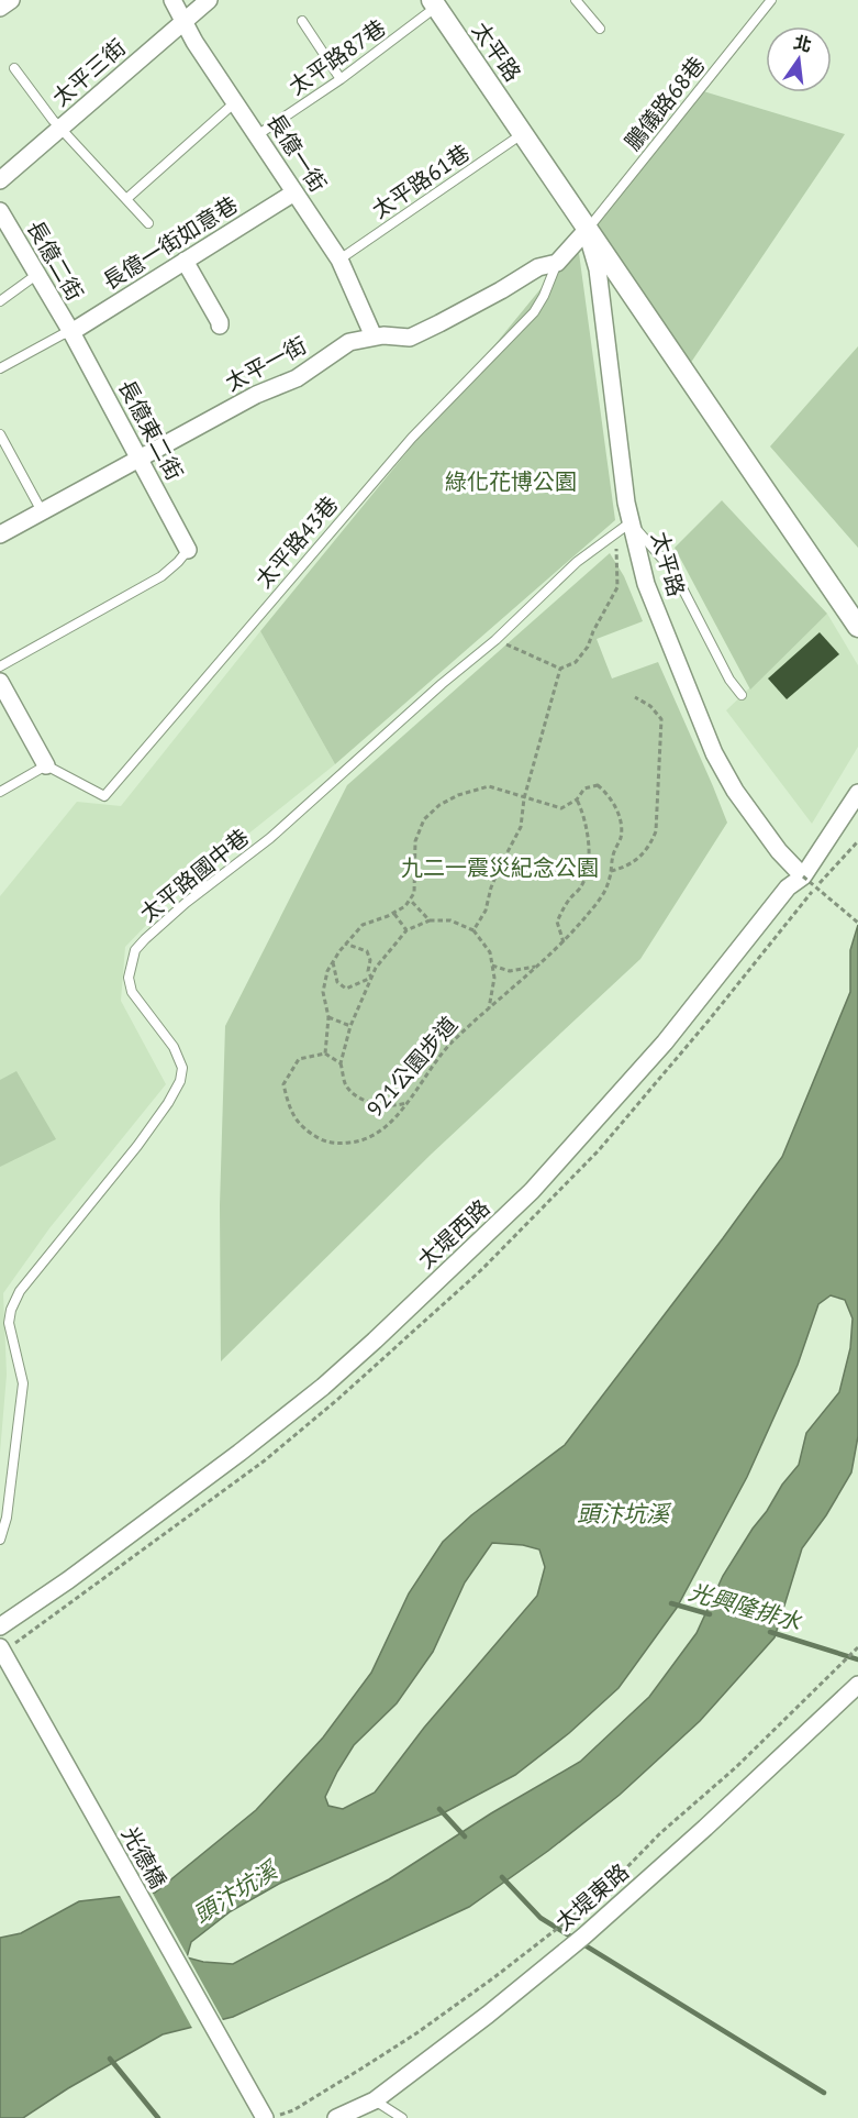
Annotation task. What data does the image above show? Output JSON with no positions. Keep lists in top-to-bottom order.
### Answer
{
  "streets": {
    "street": [
      "太平路",
      "太平三街",
      "長億一街",
      "長億一街如意巷",
      "長億二街",
      "太平一街",
      "長億東二街",
      "太堤西路",
      "光德橋",
      "太堤東路"
    ],
    "lane": [
      "太平路87巷",
      "鵬儀路68巷",
      "太平路61巷",
      "太平路43巷",
      "太平路國中巷"
    ],
    "path": ["921公園步道"]
  },
  "crossings": [
    ["太平路", "太平路87巷"],
    ["太平路", "鵬儀路68巷"],
    ["太平路", "太平路61巷"],
    ["太平路", "太平一街"],
    ["太平路", "太平路國中巷"],
    ["太平路", "太堤西路"],
    ["太平路87巷", "長億一街"],
    ["太平三街", "長億一街"],
    ["鵬儀路68巷", "太平一街"],
    ["長億一街", "太平路61巷"],
    ["長億一街", "長億一街如意巷"],
    ["長億一街", "太平一街"],
    ["長億一街如意巷", "長億二街"],
    ["長億一街如意巷", "長億東二街"],
    ["長億二街", "長億東二街"],
    ["太平一街", "長億東二街"],
    ["太平一街", "太平路43巷"]
  ],
  "water": ["頭汴坑溪", "光興隆排水"],
  "parks": ["綠化花博公園", "九二一震災紀念公園"],
  "north": "top"
}
